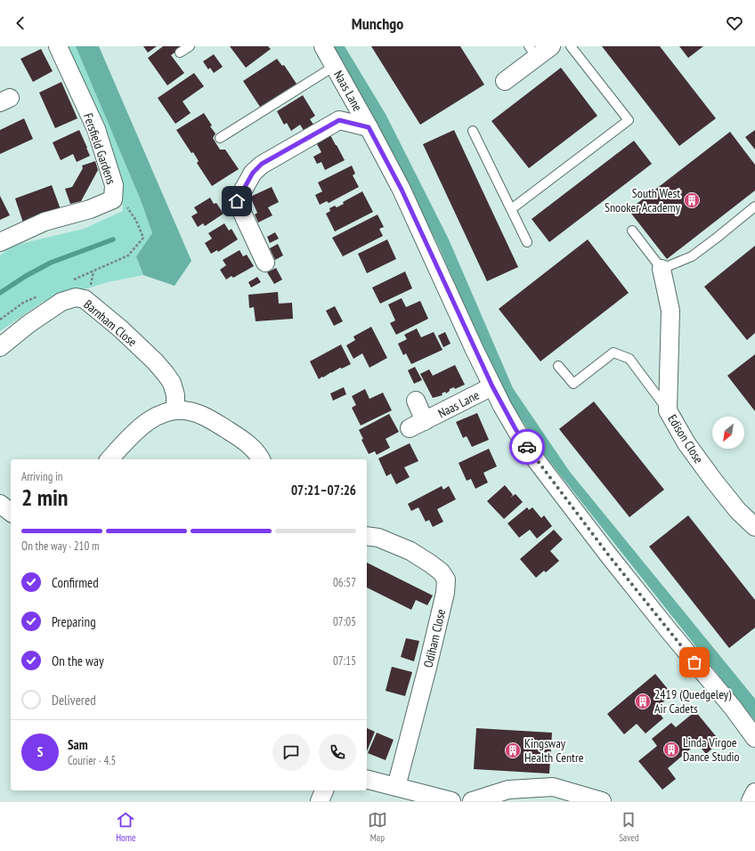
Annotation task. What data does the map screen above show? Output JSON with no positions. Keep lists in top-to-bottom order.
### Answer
{
  "streets": {
    "street": [
      "Naas Lane",
      "Fersfield Gardens",
      "Barnham Close",
      "Edison Close",
      "Odiham Close"
    ]
  },
  "places": {
    "building": [
      "South West Snooker Academy",
      "2419 (Quedgeley) Air Cadets",
      "Linda Virgoe Dance Studio",
      "Kingsway Health Centre"
    ]
  },
  "north": "bottom left",
  "page": {
    "header": "Munchgo",
    "heading": ["2 min", "Arriving in", "07:21–07:26"],
    "panel": ["Sam", "Courier · 4.5"],
    "bar": "On the way · 210 m",
    "list": [
      ["Confirmed", "06:57"],
      ["Preparing", "07:05"],
      ["On the way", "07:15"],
      "Delivered"
    ],
    "round": "S",
    "tabs": ["Home", "Map", "Saved"]
  }
}
